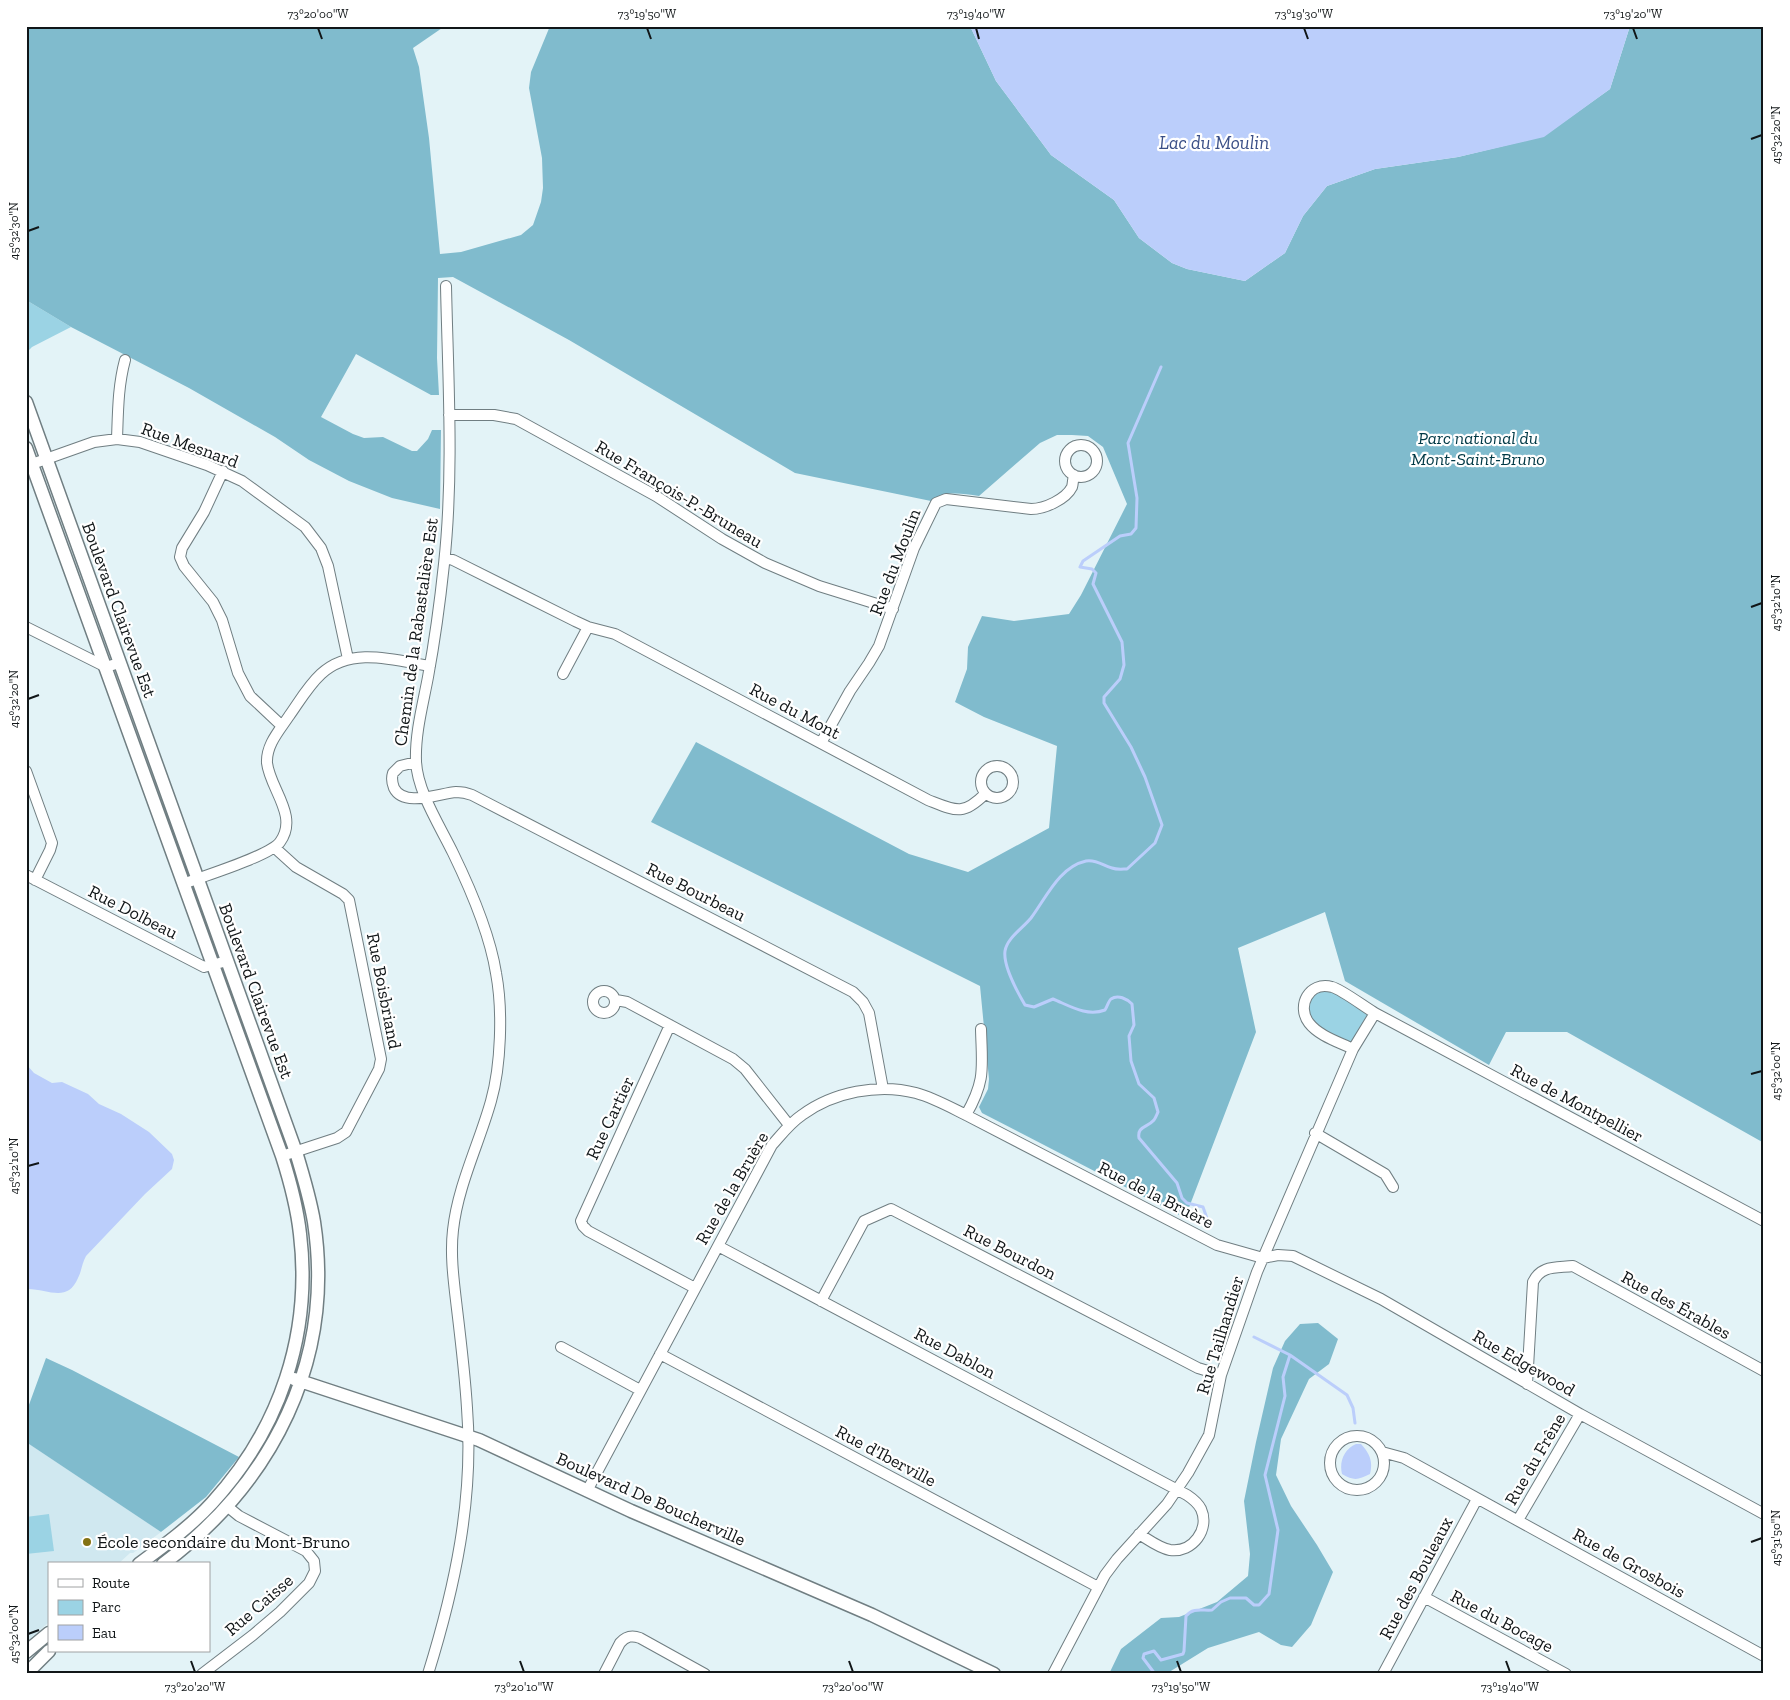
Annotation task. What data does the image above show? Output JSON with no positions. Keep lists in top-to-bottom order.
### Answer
{
  "streets": {
    "street": [
      "Rue Mesnard",
      "Rue François-P.-Bruneau",
      "Rue du Moulin",
      "Boulevard Clairevue Est",
      "Chemin de la Rabastalière Est",
      "Rue du Mont",
      "Rue Bourbeau",
      "Rue Dolbeau",
      "Rue Boisbriand",
      "Rue de Montpellier",
      "Rue Cartier",
      "Rue de la Bruère",
      "Rue Bourdon",
      "Rue des Érables",
      "Rue Tailhandier",
      "Rue Dablon",
      "Rue Edgewood",
      "Rue d'Iberville",
      "Rue du Frêne",
      "Boulevard De Boucherville",
      "Rue de Grosbois",
      "Rue des Bouleaux",
      "Rue Caisse",
      "Rue du Bocage"
    ]
  },
  "crossings": [
    ["Rue Mesnard", "Boulevard Clairevue Est"],
    ["Rue François-P.-Bruneau", "Rue du Moulin"],
    ["Rue François-P.-Bruneau", "Chemin de la Rabastalière Est"],
    ["Rue du Moulin", "Rue du Mont"],
    ["Boulevard Clairevue Est", "Rue Dolbeau"],
    ["Boulevard Clairevue Est", "Rue Boisbriand"],
    ["Boulevard Clairevue Est", "Boulevard De Boucherville"],
    ["Boulevard Clairevue Est", "Rue Caisse"],
    ["Chemin de la Rabastalière Est", "Rue du Mont"],
    ["Chemin de la Rabastalière Est", "Rue Bourbeau"],
    ["Chemin de la Rabastalière Est", "Boulevard De Boucherville"],
    ["Rue Bourbeau", "Rue de la Bruère"],
    ["Rue de Montpellier", "Rue Tailhandier"],
    ["Rue Cartier", "Rue de la Bruère"],
    ["Rue de la Bruère", "Rue Tailhandier"],
    ["Rue de la Bruère", "Rue Dablon"],
    ["Rue de la Bruère", "Rue Edgewood"],
    ["Rue de la Bruère", "Rue d'Iberville"],
    ["Rue de la Bruère", "Boulevard De Boucherville"],
    ["Rue Bourdon", "Rue Tailhandier"],
    ["Rue Bourdon", "Rue Dablon"],
    ["Rue des Érables", "Rue Edgewood"],
    ["Rue Tailhandier", "Rue Dablon"],
    ["Rue Tailhandier", "Rue Edgewood"],
    ["Rue Tailhandier", "Rue d'Iberville"],
    ["Rue Edgewood", "Rue du Frêne"],
    ["Rue du Frêne", "Rue de Grosbois"],
    ["Rue de Grosbois", "Rue des Bouleaux"],
    ["Rue des Bouleaux", "Rue du Bocage"]
  ],
  "water": ["Lac du Moulin"],
  "parks": ["Parc national du Mont-Saint-Bruno"],
  "places": ["École secondaire du Mont-Bruno"],
  "legend": ["Route", "Parc", "Eau"],
  "coordinates": [
    "73°20'00\"W",
    "73°19'50\"W",
    "73°19'40\"W",
    "73°19'30\"W",
    "73°19'20\"W",
    "45°32'20\"N",
    "45°32'30\"N",
    "45°32'10\"N",
    "45°32'00\"N",
    "45°31'50\"N",
    "73°20'20\"W",
    "73°20'10\"W"
  ]
}
